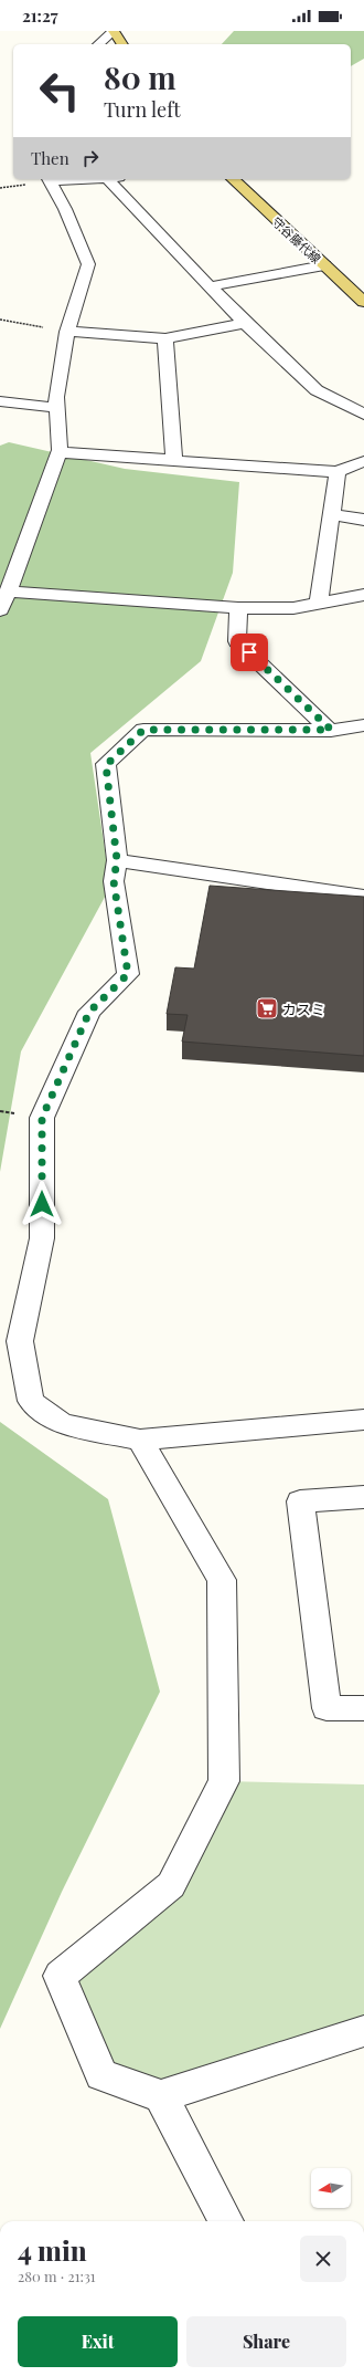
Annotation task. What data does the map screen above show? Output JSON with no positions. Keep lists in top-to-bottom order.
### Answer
{
  "streets": {
    "main road": ["守谷藤代線"]
  },
  "places": {
    "supermarket": ["カスミ"]
  },
  "north": "left",
  "page": {
    "status": "21:27",
    "turn": ["80 m", "Turn left"],
    "then": "Then",
    "heading": ["4 min", "280 m · 21:31"],
    "buttons": ["Exit", "Share"]
  }
}
